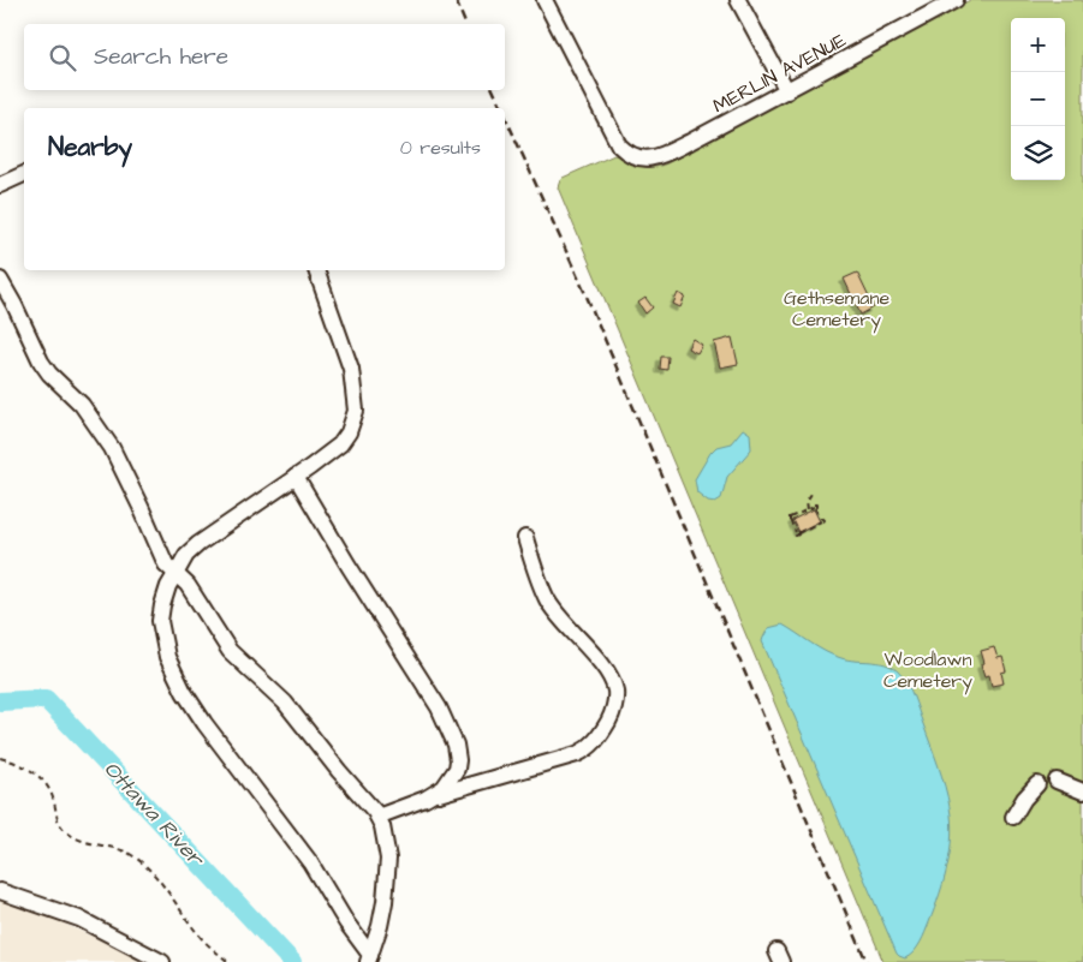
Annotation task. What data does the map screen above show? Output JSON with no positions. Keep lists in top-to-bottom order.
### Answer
{
  "streets": {
    "street": ["MERLIN AVENUE"]
  },
  "water": ["Ottawa River"],
  "parks": ["Gethsemane Cemetery", "Woodlawn Cemetery"],
  "page": {
    "map_buttons": ["+", "−"],
    "search": "Search here",
    "heading": ["Nearby", "0 results"]
  }
}
